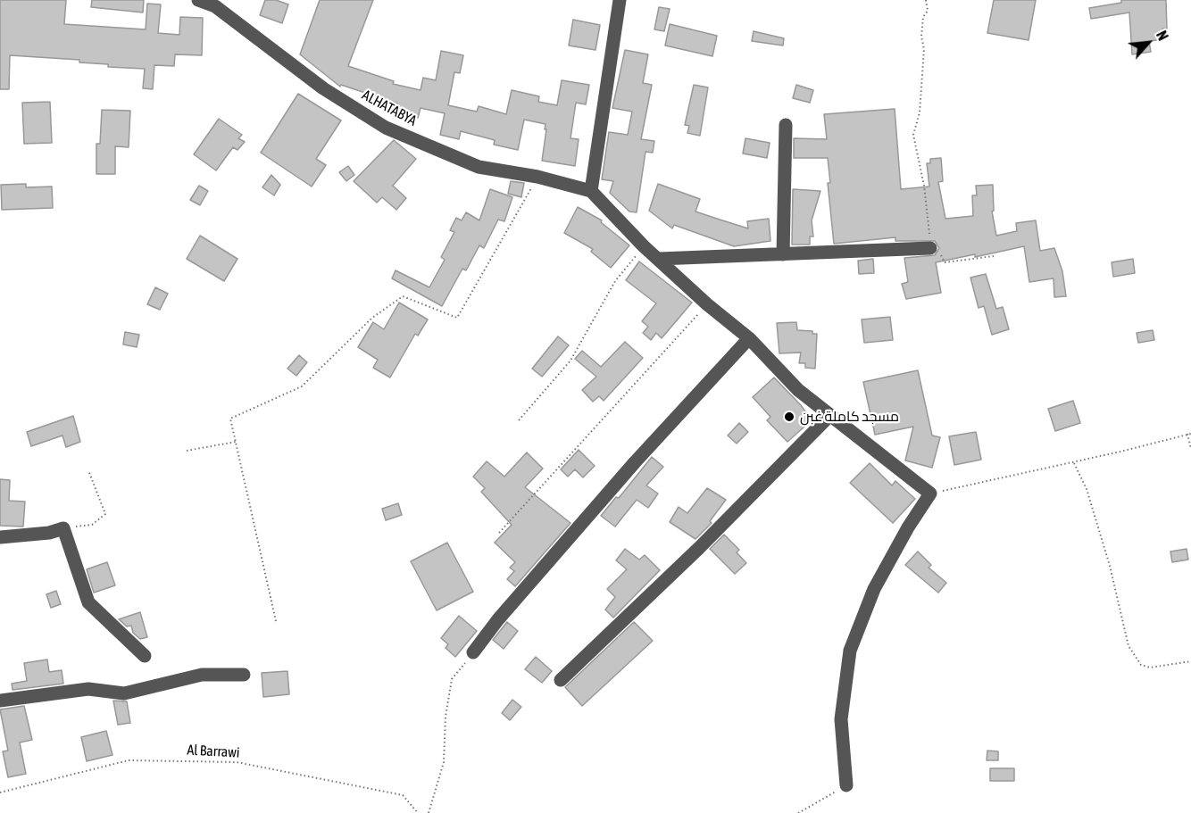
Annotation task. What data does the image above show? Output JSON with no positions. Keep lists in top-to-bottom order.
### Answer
{
  "streets": {
    "street": ["ALHATABYA"],
    "path": ["Al Barrawi"]
  },
  "places": ["مسجد كاملة غبن"],
  "north": "top right"
}
